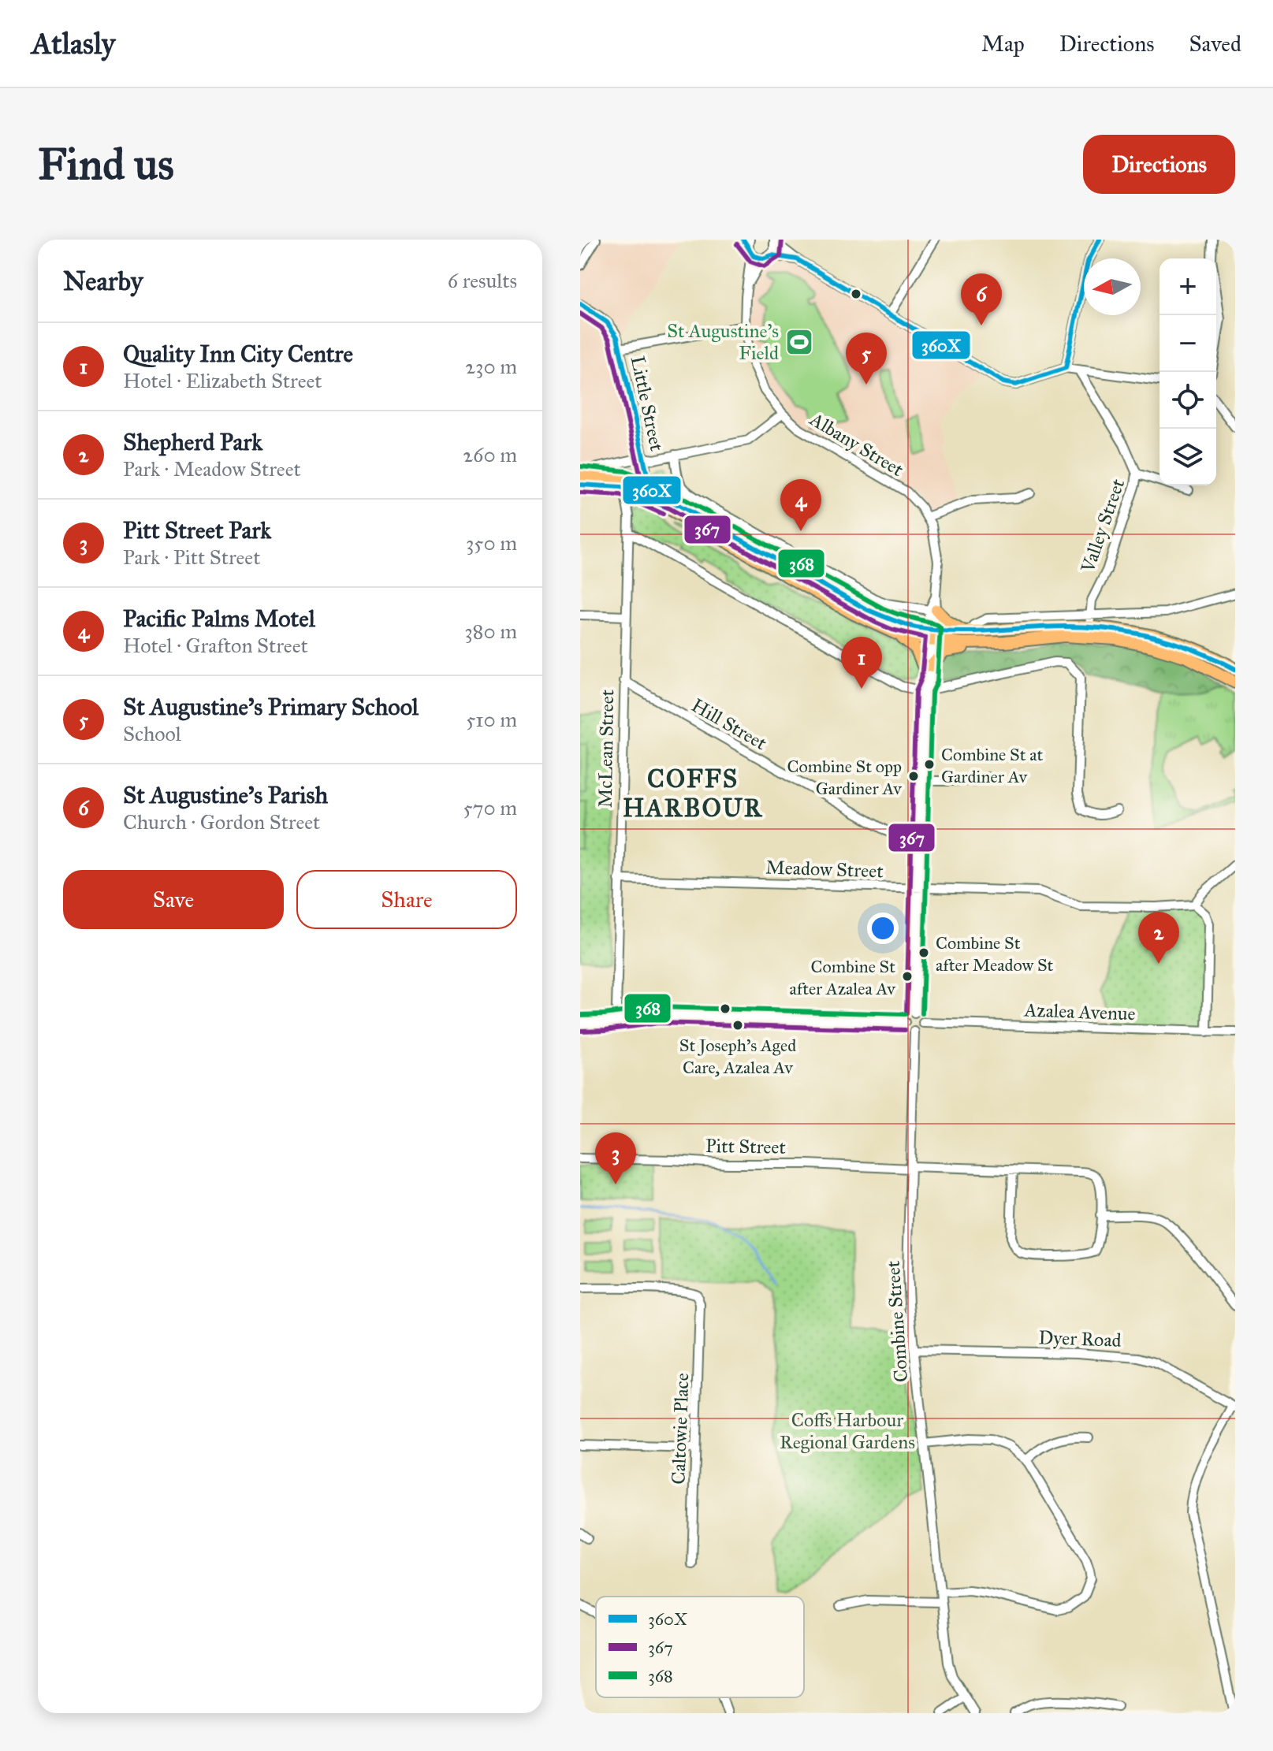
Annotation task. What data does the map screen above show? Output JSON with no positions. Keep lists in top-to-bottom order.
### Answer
{
  "streets": {
    "street": [
      "Little Street",
      "Albany Street",
      "Valley Street",
      "Hill Street",
      "McLean Street",
      "Meadow Street",
      "Azalea Avenue",
      "Pitt Street",
      "Combine Street",
      "Dyer Road",
      "Caltowie Place"
    ]
  },
  "crossings": [
    ["Hill Street", "McLean Street"],
    ["McLean Street", "Meadow Street"],
    ["Azalea Avenue", "Combine Street"],
    ["Pitt Street", "Combine Street"],
    ["Combine Street", "Dyer Road"]
  ],
  "districts": ["COFFS HARBOUR"],
  "parks": ["Coffs Harbour Regional Gardens"],
  "places": {
    "sports": ["St Augustine's Field"],
    "other": [
      "Combine St at Gardiner Av",
      "Combine St opp Gardiner Av",
      "Combine St after Meadow St",
      "Combine St after Azalea Av",
      "St Joseph's Aged Care, Azalea Av"
    ]
  },
  "lines": ["transit line 360X", "transit line 367", "transit line 368"],
  "legend": ["360X", "367", "368"],
  "north": "left",
  "page": {
    "header": "Atlasly",
    "nav": ["Map", "Directions", "Saved"],
    "buttons": [
      "Directions",
      ["Save", "Share"]
    ],
    "title": "Find us",
    "heading": ["Nearby", "6 results"],
    "map_buttons": ["+", "−"],
    "pins": [
      "6",
      "5",
      "4",
      "1",
      "2",
      "3"
    ],
    "list": [
      {
        "mark": "1",
        "name": "Quality Inn City Centre",
        "note": "Hotel · Elizabeth Street",
        "value": "230 m"
      },
      {
        "mark": "2",
        "name": "Shepherd Park",
        "note": "Park · Meadow Street",
        "value": "260 m"
      },
      {
        "mark": "3",
        "name": "Pitt Street Park",
        "note": "Park · Pitt Street",
        "value": "350 m"
      },
      {
        "mark": "4",
        "name": "Pacific Palms Motel",
        "note": "Hotel · Grafton Street",
        "value": "380 m"
      },
      {
        "mark": "5",
        "name": "St Augustine's Primary School",
        "note": "School",
        "value": "510 m"
      },
      {
        "mark": "6",
        "name": "St Augustine's Parish",
        "note": "Church · Gordon Street",
        "value": "570 m"
      }
    ]
  }
}
